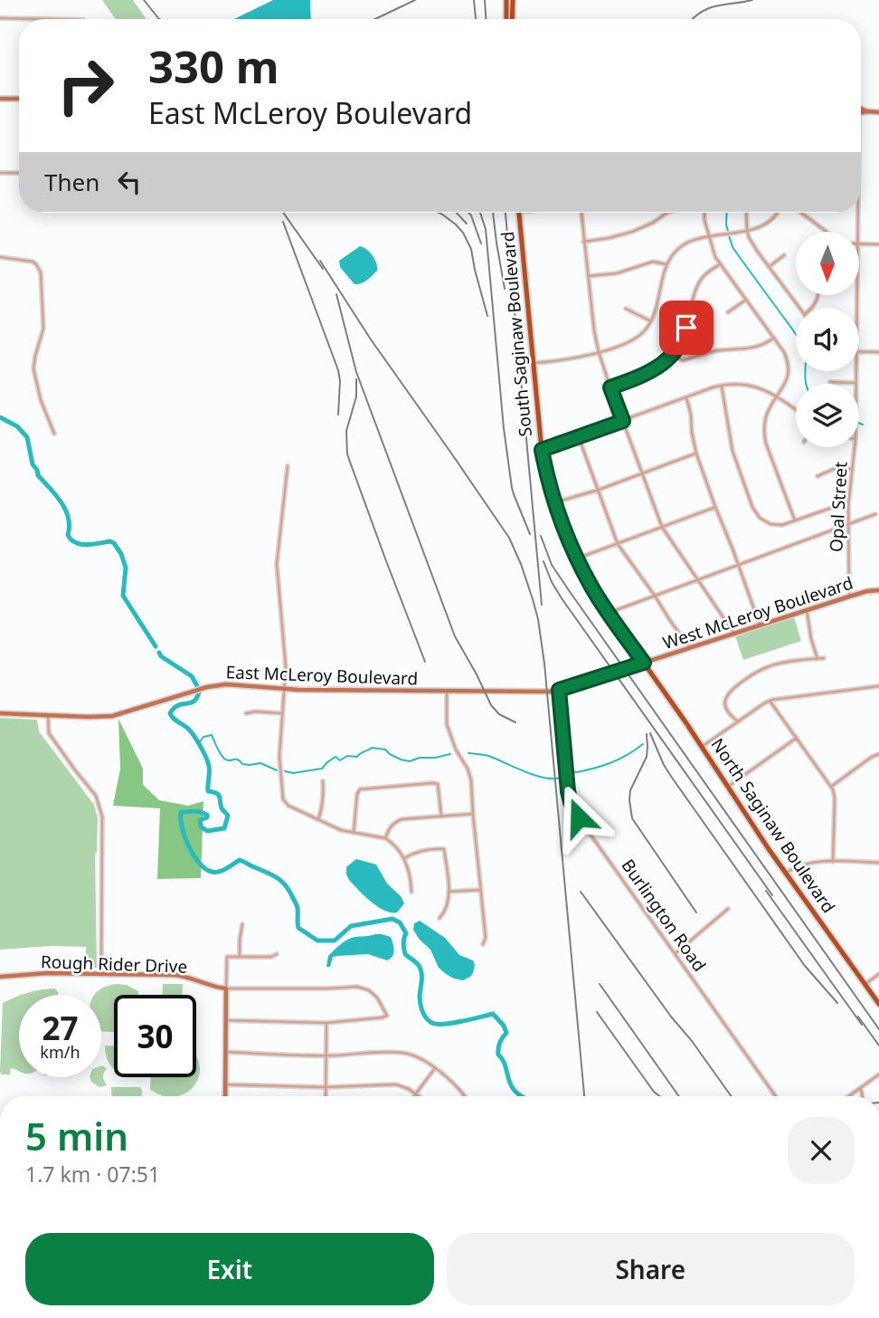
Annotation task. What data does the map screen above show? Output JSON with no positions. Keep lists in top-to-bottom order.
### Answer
{
  "streets": {
    "main road": [
      "South Saginaw Boulevard",
      "West McLeroy Boulevard",
      "East McLeroy Boulevard",
      "North Saginaw Boulevard",
      "Rough Rider Drive"
    ],
    "street": ["Opal Street", "Burlington Road"]
  },
  "crossings": [
    ["South Saginaw Boulevard", "West McLeroy Boulevard"],
    ["South Saginaw Boulevard", "East McLeroy Boulevard"],
    ["South Saginaw Boulevard", "North Saginaw Boulevard"],
    ["Opal Street", "West McLeroy Boulevard"],
    ["West McLeroy Boulevard", "East McLeroy Boulevard"],
    ["West McLeroy Boulevard", "North Saginaw Boulevard"],
    ["East McLeroy Boulevard", "North Saginaw Boulevard"],
    ["East McLeroy Boulevard", "Burlington Road"]
  ],
  "north": "bottom",
  "page": {
    "turn": ["330 m", "East McLeroy Boulevard"],
    "then": "Then",
    "speed": "27 km/h",
    "limit": "30",
    "heading": ["5 min", "1.7 km · 07:51"],
    "buttons": ["Exit", "Share"]
  }
}
